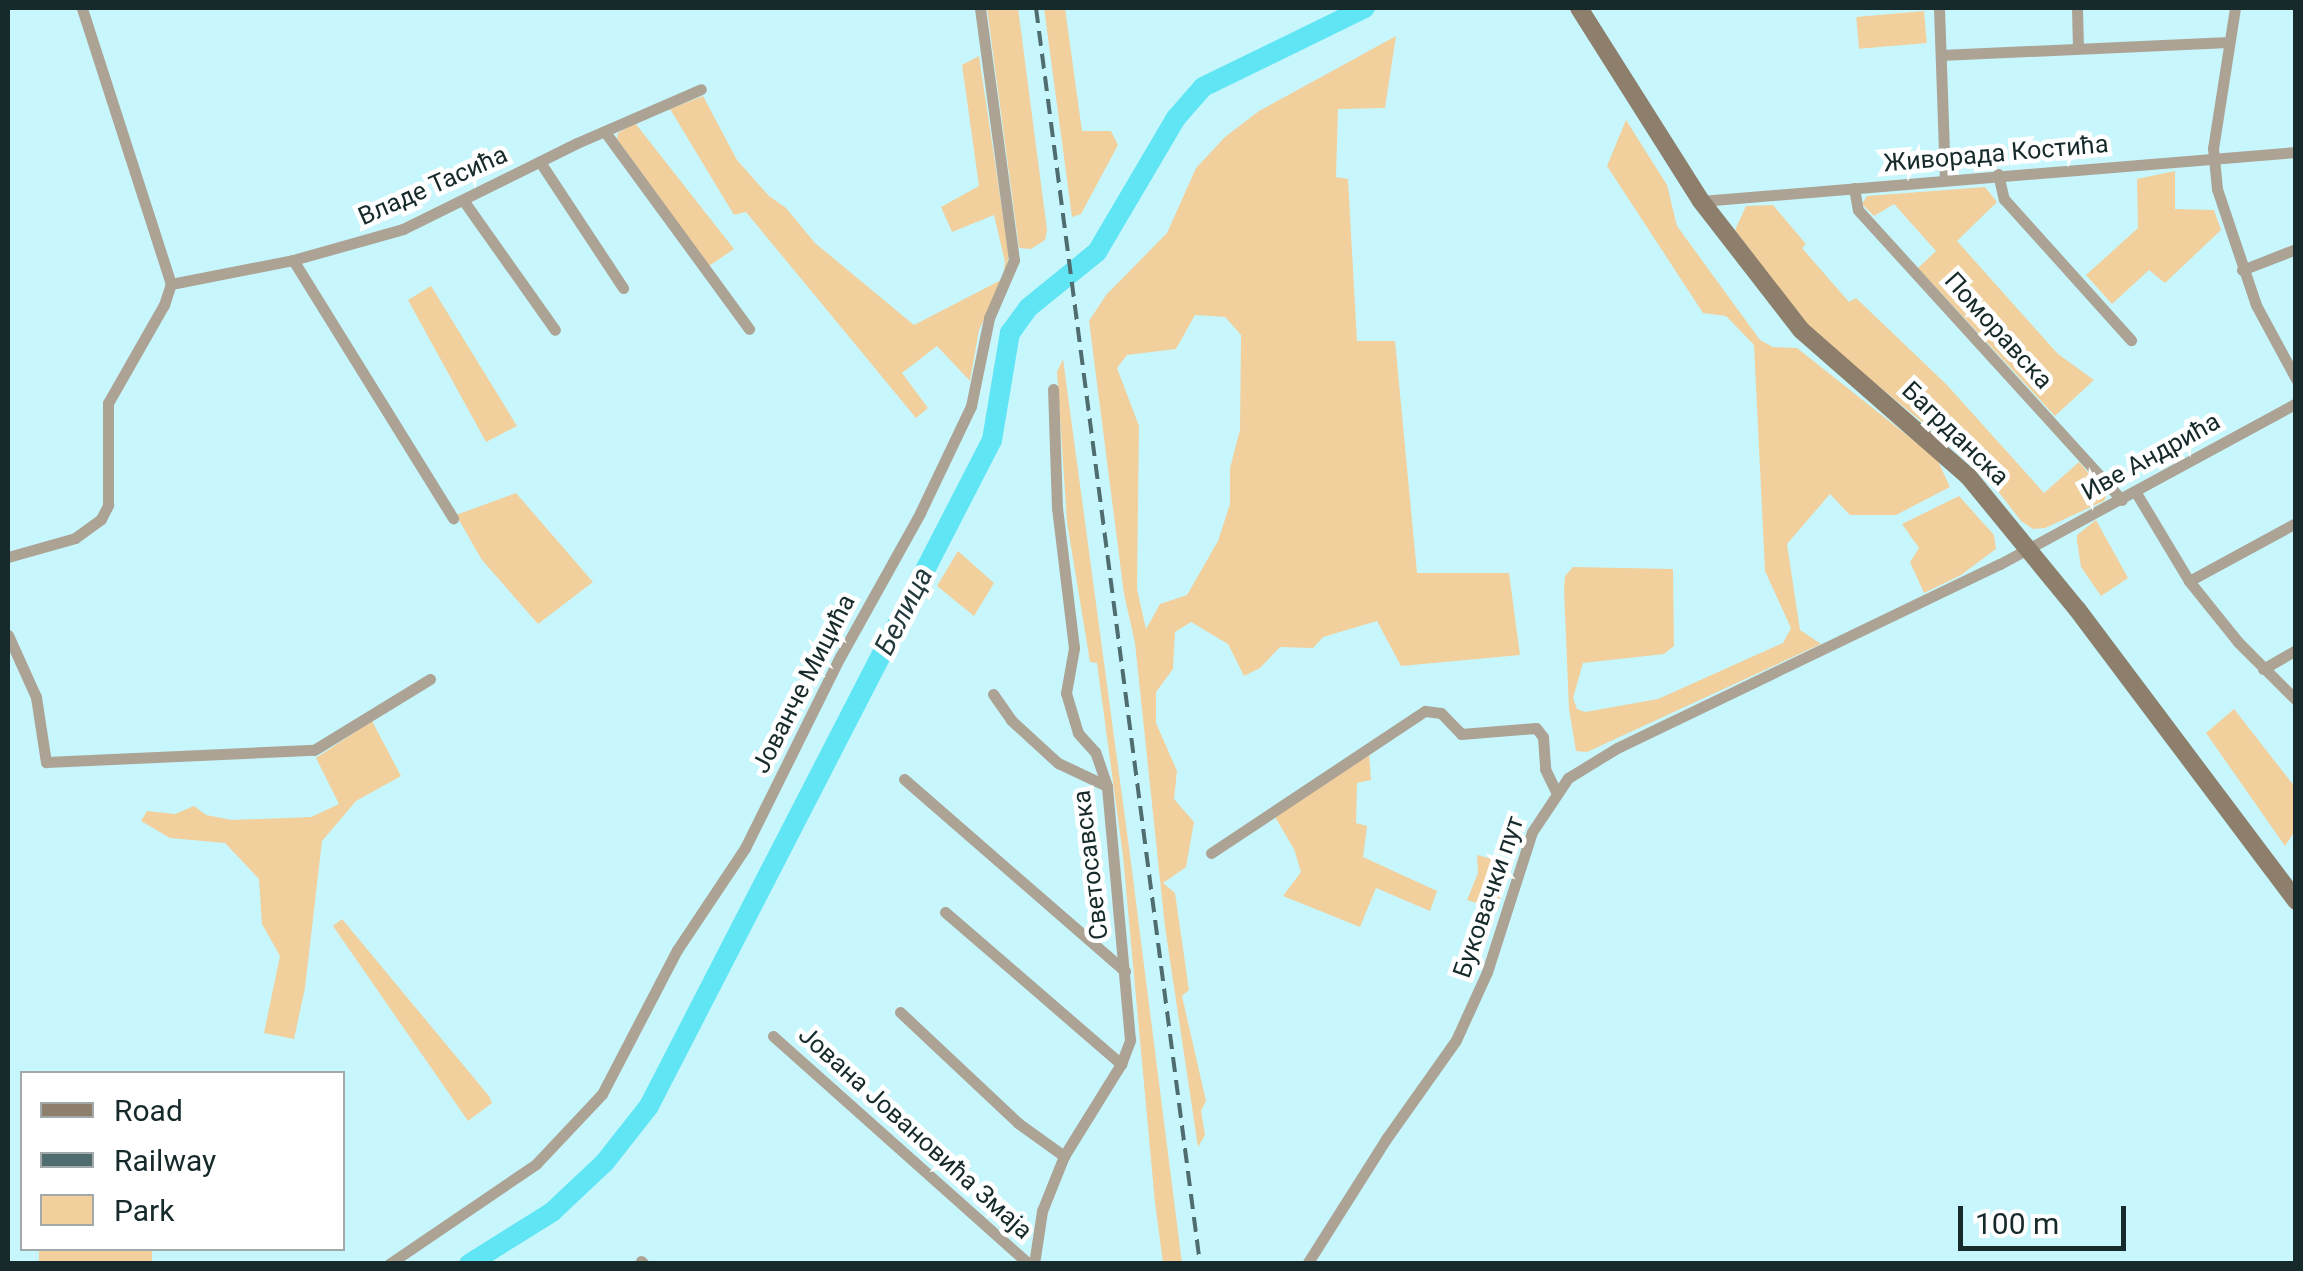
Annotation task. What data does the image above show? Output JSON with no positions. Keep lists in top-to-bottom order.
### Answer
{
  "streets": {
    "main road": ["Багрданска"],
    "street": [
      "Живорада Костића",
      "Владе Тасића",
      "Поморавска",
      "Иве Андрића",
      "Јованче Мицића",
      "Светосавска",
      "Буковачки пут",
      "Јована Јовановића Змаја"
    ]
  },
  "crossings": [
    ["Живорада Костића", "Поморавска"],
    ["Живорада Костића", "Багрданска"],
    ["Поморавска", "Иве Андрића"],
    ["Багрданска", "Иве Андрића"],
    ["Багрданска", "Буковачки пут"],
    ["Иве Андрића", "Буковачки пут"],
    ["Светосавска", "Јована Јовановића Змаја"]
  ],
  "water": ["Белица"],
  "legend": ["Road", "Railway", "Park"],
  "scale_bar": "100 m"
}
